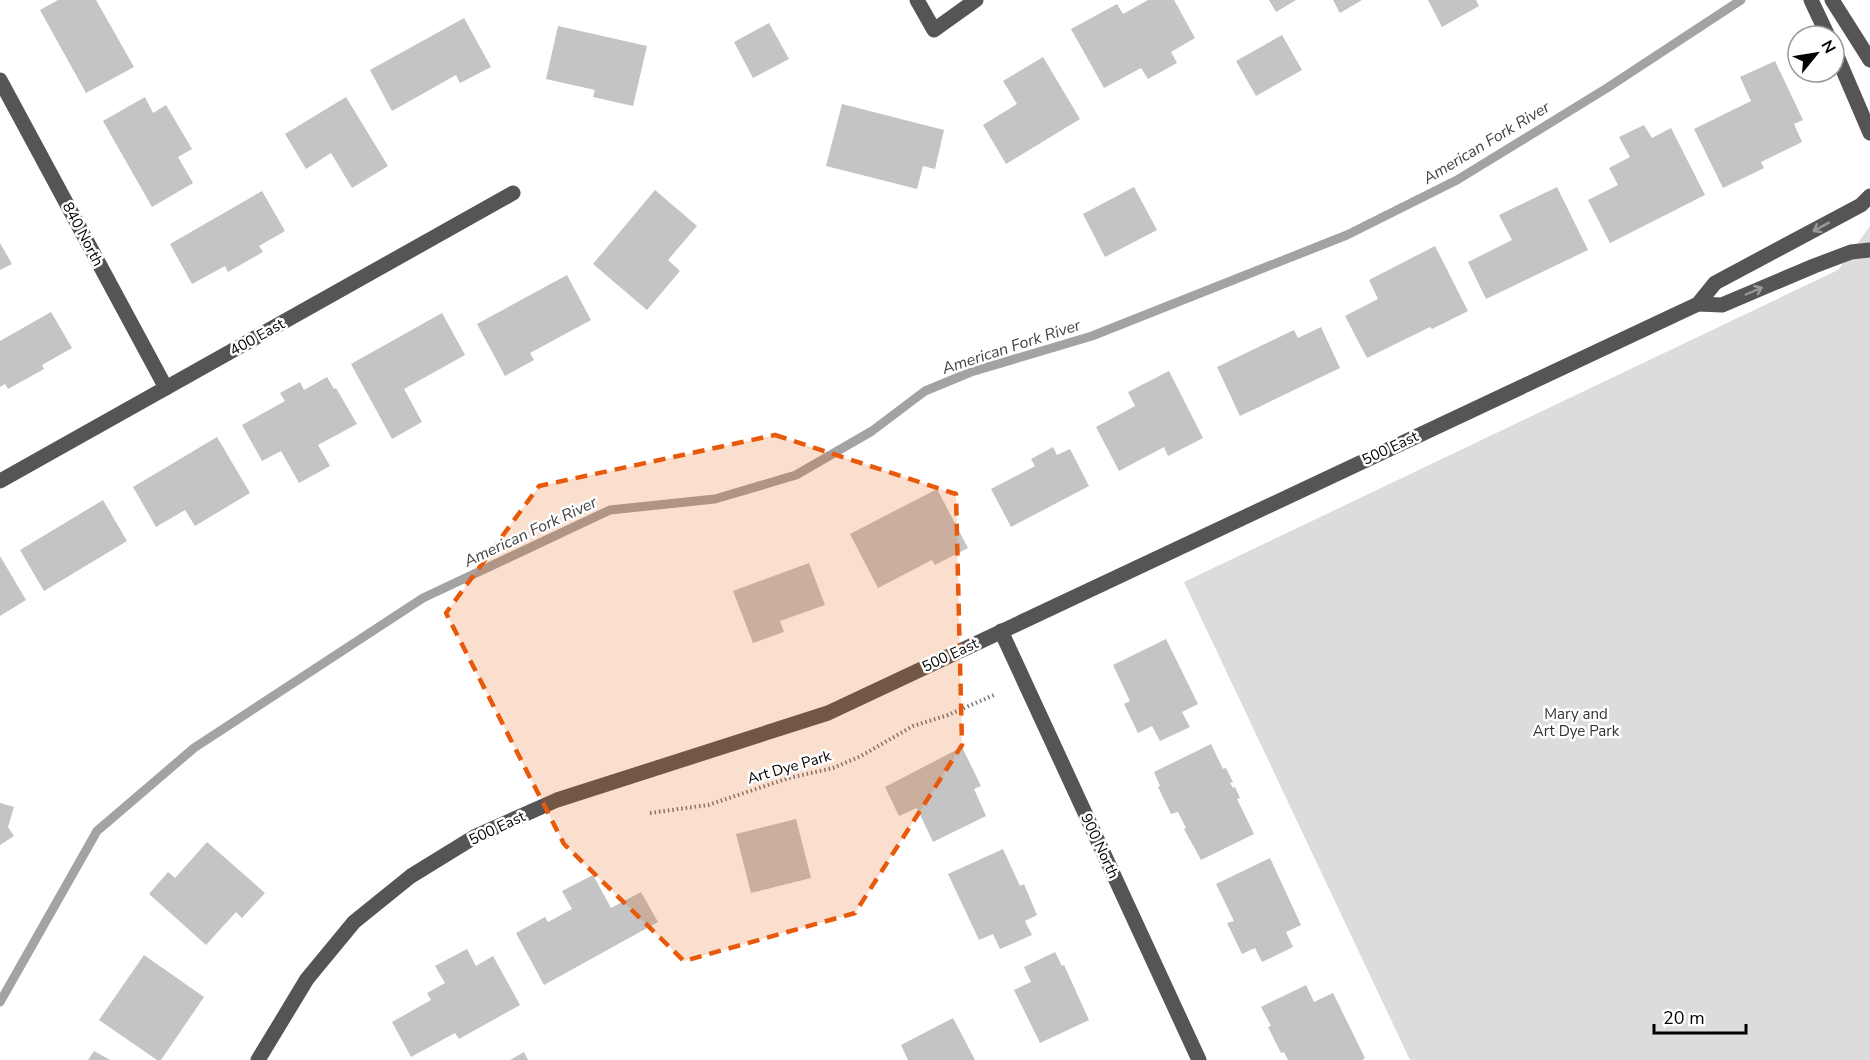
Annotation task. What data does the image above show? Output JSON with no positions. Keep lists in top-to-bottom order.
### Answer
{
  "streets": {
    "street": [
      "840 North",
      "400 East",
      "500 East",
      "900 North"
    ],
    "path": ["Art Dye Park"]
  },
  "crossings": [
    ["840 North", "400 East"],
    ["500 East", "900 North"]
  ],
  "water": ["American Fork River"],
  "parks": ["Mary and Art Dye Park"],
  "scale_bar": "20 m",
  "north": "top right"
}
